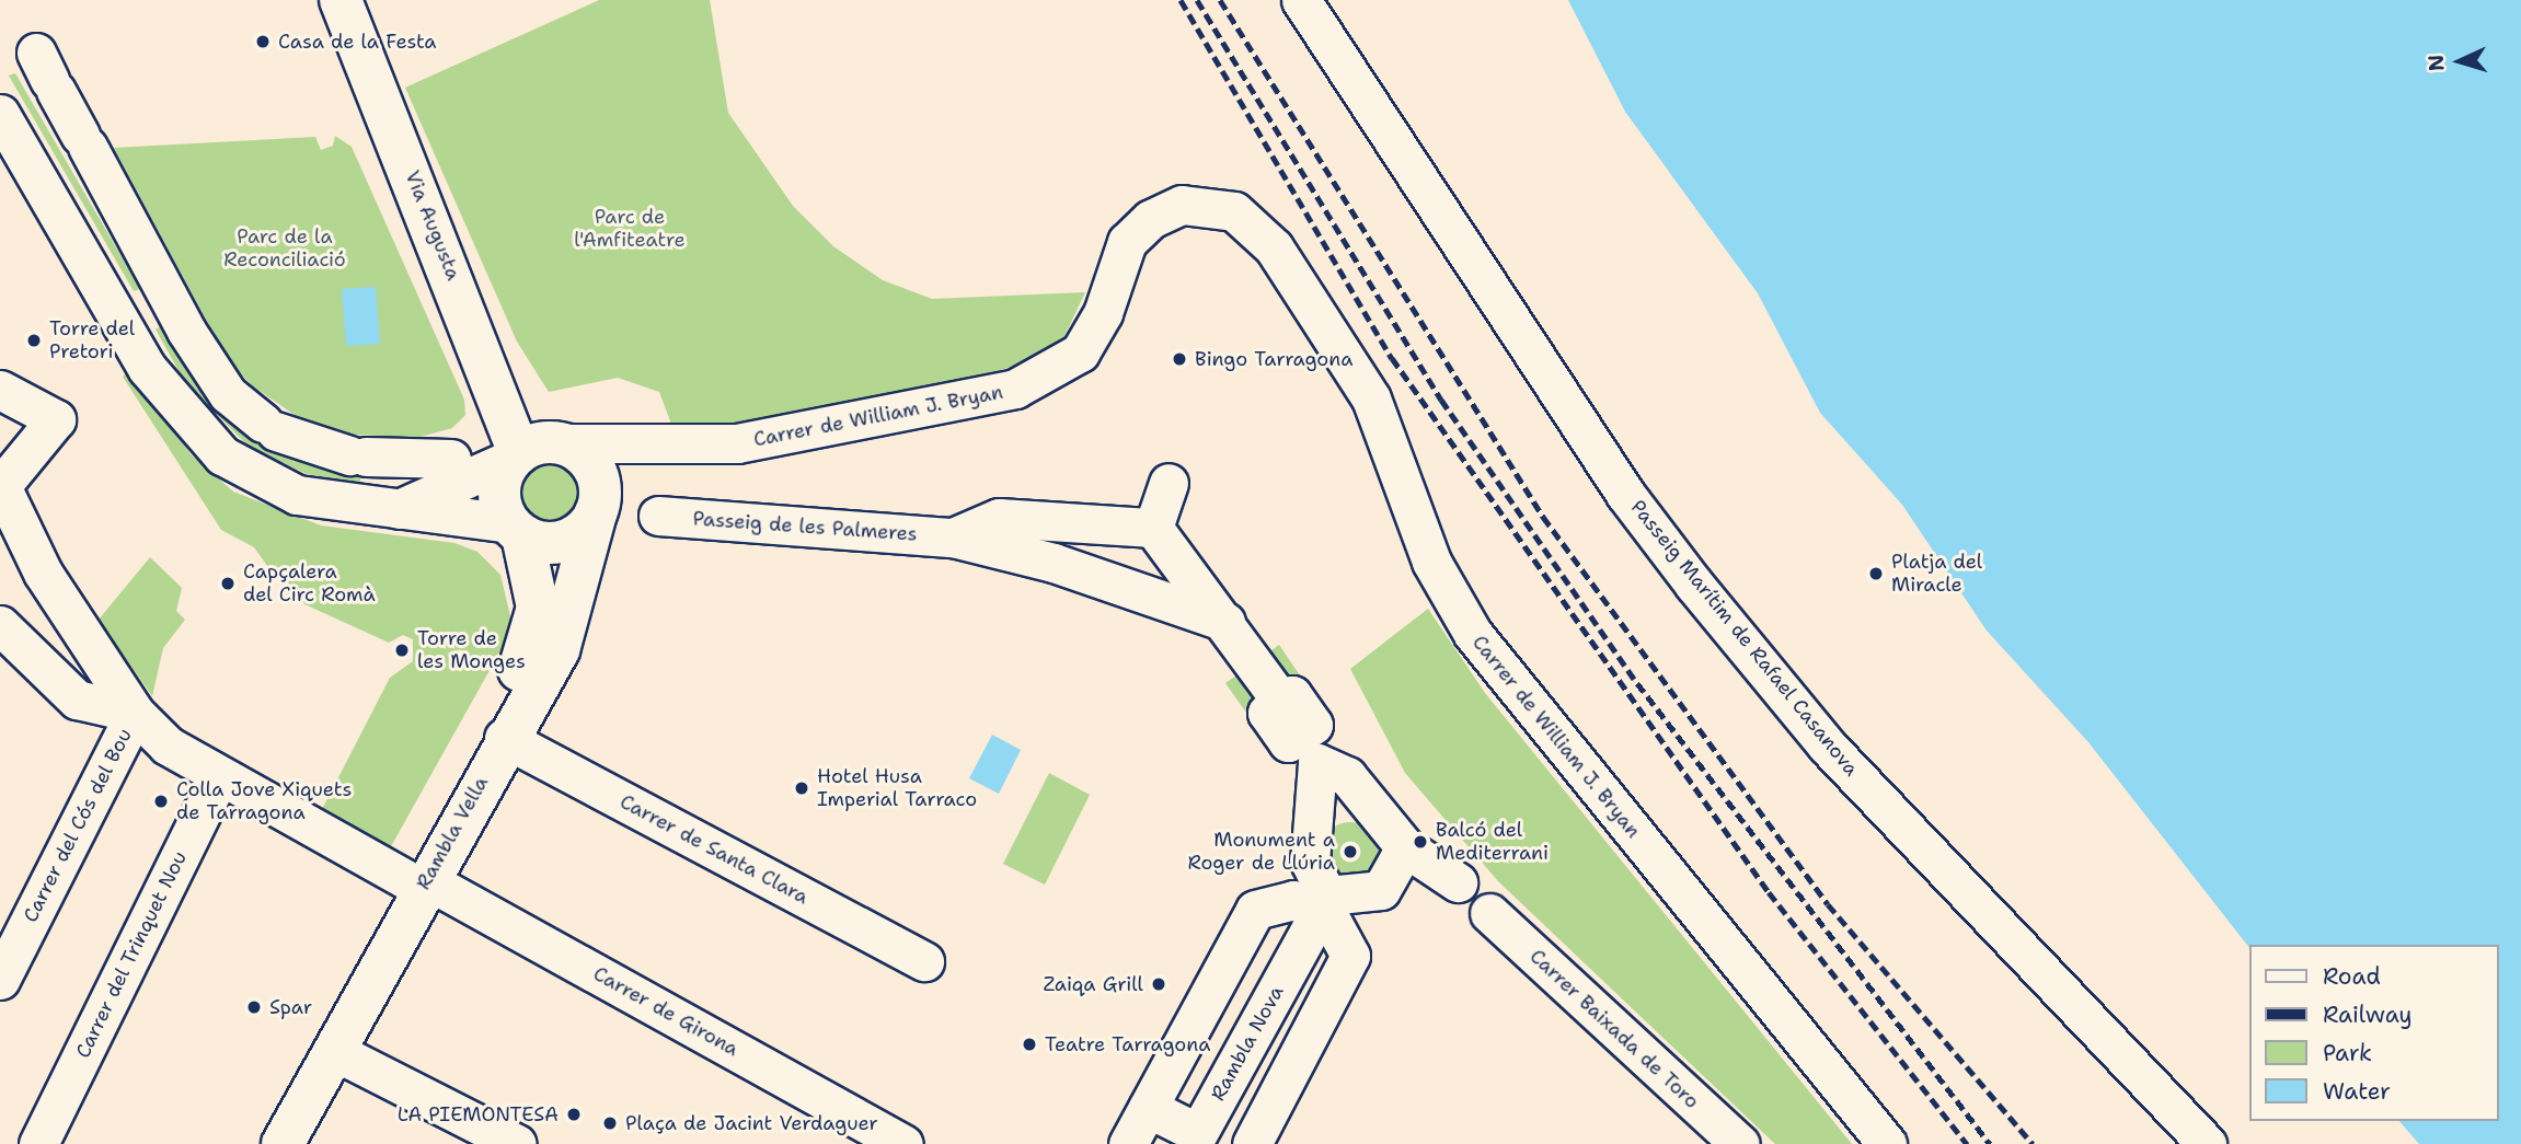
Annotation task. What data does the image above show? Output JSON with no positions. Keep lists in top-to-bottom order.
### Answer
{
  "streets": {
    "main road": ["Via Augusta", "Rambla Vella"],
    "street": [
      "Carrer de William J. Bryan",
      "Passeig de les Palmeres",
      "Passeig Marítim de Rafael Casanova",
      "Carrer del Cós del Bou",
      "Carrer de Santa Clara",
      "Carrer del Trinquet Nou",
      "Carrer de Girona",
      "Carrer Baixada de Toro",
      "Rambla Nova"
    ]
  },
  "crossings": [
    ["Via Augusta", "Carrer de William J. Bryan"],
    ["Via Augusta", "Rambla Vella"],
    ["Carrer de William J. Bryan", "Rambla Vella"],
    ["Carrer del Cós del Bou", "Carrer de Girona"],
    ["Rambla Vella", "Carrer de Santa Clara"],
    ["Rambla Vella", "Carrer de Girona"],
    ["Carrer del Trinquet Nou", "Carrer de Girona"]
  ],
  "parks": ["Parc de l'Amfiteatre", "Parc de la Reconciliació"],
  "places": [
    "Casa de la Festa",
    "Torre del Pretori",
    "Bingo Tarragona",
    "Platja del Miracle",
    "Capçalera del Circ Romà",
    "Torre de les Monges",
    "Hotel Husa Imperial Tarraco",
    "Colla Jove Xiquets de Tarragona",
    "Balcó del Mediterrani",
    "Monument a Roger de Llúria",
    "Zaiqa Grill",
    "Spar",
    "Teatre Tarragona",
    "LA PIEMONTESA",
    "Plaça de Jacint Verdaguer"
  ],
  "legend": [
    "Road",
    "Railway",
    "Park",
    "Water"
  ],
  "north": "left"
}
